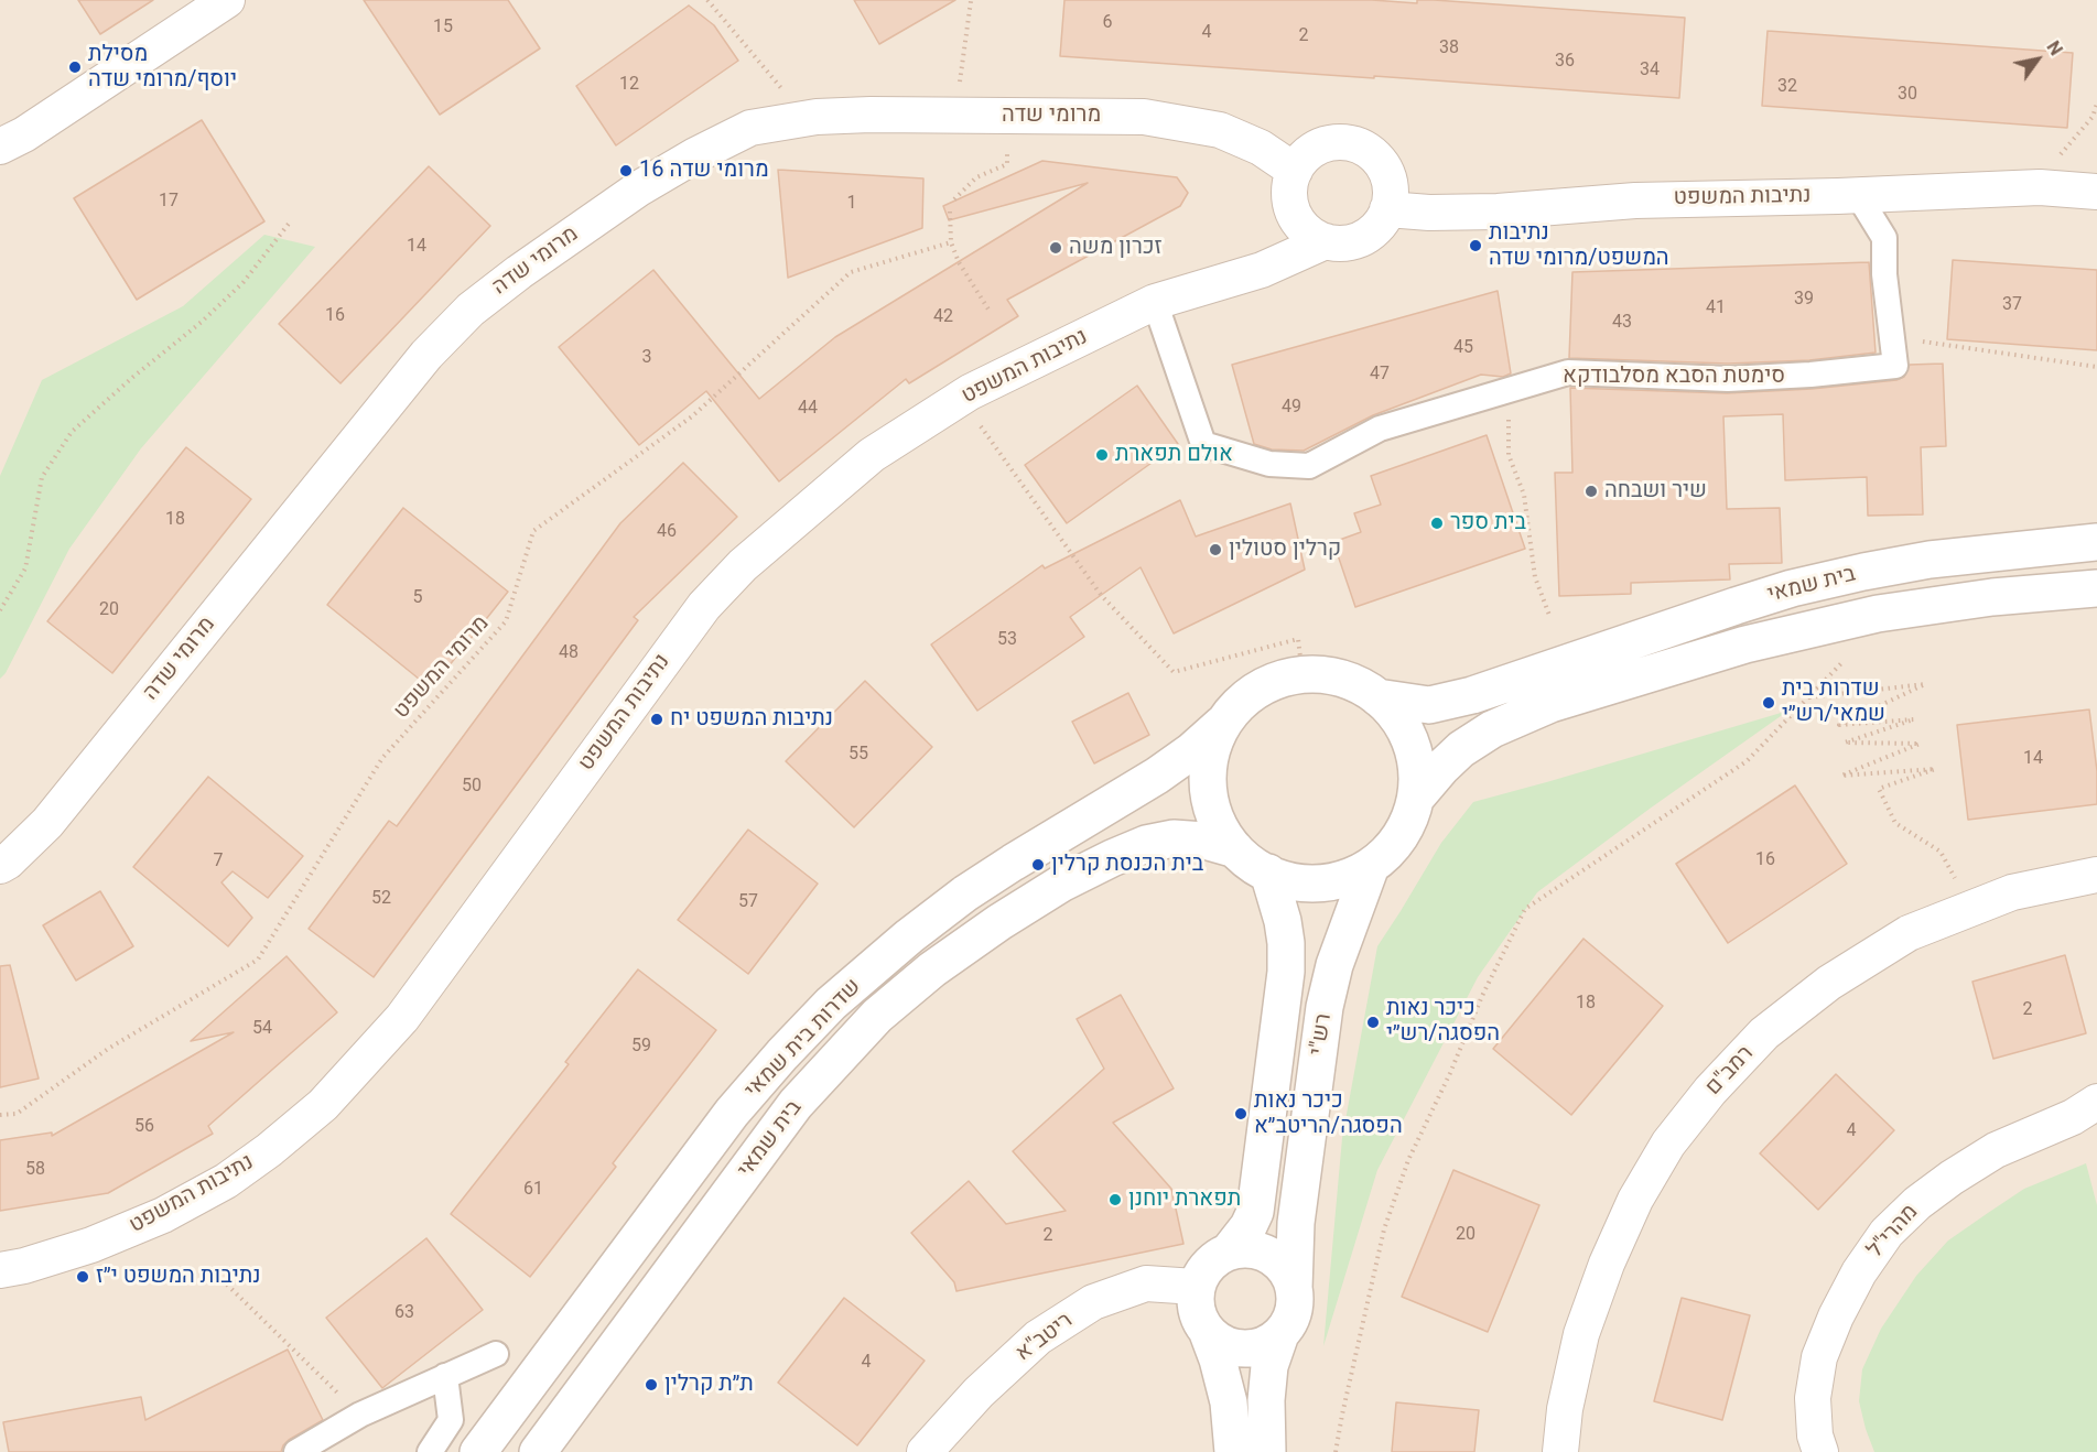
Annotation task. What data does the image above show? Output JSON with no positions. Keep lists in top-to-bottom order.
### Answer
{
  "streets": {
    "street": [
      "מרומי שדה",
      "נתיבות המשפט",
      "סימטת הסבא מסלבודקא",
      "בית שמאי",
      "רש\"י",
      "שדרות בית שמאי",
      "רמב\"ם",
      "מהרי\"ל",
      "ריטב\"א"
    ],
    "path": ["מרומי המשפט"]
  },
  "crossings": [
    ["מרומי שדה", "נתיבות המשפט"],
    ["נתיבות המשפט", "סימטת הסבא מסלבודקא"],
    ["בית שמאי", "רש\"י"],
    ["בית שמאי", "שדרות בית שמאי"],
    ["רש\"י", "שדרות בית שמאי"],
    ["רש\"י", "ריטב\"א"]
  ],
  "places": [
    "מסילת יוסף/מרומי שדה",
    "מרומי שדה 16",
    "נתיבות המשפט/מרומי שדה",
    "זכרון משה",
    "אולם תפארת",
    "שיר ושבחה",
    "בית ספר",
    "קרלין סטולין",
    "שדרות בית שמאי/רש״י",
    "נתיבות המשפט יח",
    "בית הכנסת קרלין",
    "כיכר נאות הפסגה/רש״י",
    "כיכר נאות הפסגה/הריטב״א",
    "תפארת יוחנן",
    "נתיבות המשפט י״ז",
    "ת״ת קרלין"
  ],
  "house_numbers": [
    "6",
    "15",
    "4",
    "2",
    "38",
    "36",
    "34",
    "12",
    "32",
    "30",
    "17",
    "1",
    "14",
    "39",
    "37",
    "41",
    "16",
    "42",
    "43",
    "45",
    "3",
    "47",
    "49",
    "44",
    "18",
    "46",
    "5",
    "20",
    "53",
    "48",
    "55",
    "14",
    "50",
    "16",
    "7",
    "52",
    "57",
    "18",
    "2",
    "54",
    "59",
    "56",
    "4",
    "58",
    "61",
    "20",
    "2",
    "63",
    "4"
  ],
  "north": "top right"
}
